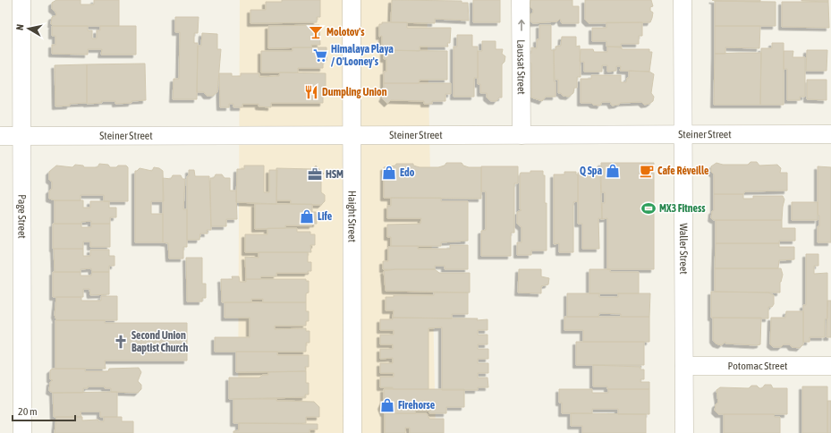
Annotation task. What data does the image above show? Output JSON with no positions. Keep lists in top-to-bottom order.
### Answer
{
  "streets": {
    "street": [
      "Laussat Street",
      "Steiner Street",
      "Page Street",
      "Haight Street",
      "Waller Street",
      "Potomac Street"
    ]
  },
  "crossings": [
    ["Laussat Street", "Steiner Street"],
    ["Steiner Street", "Page Street"],
    ["Steiner Street", "Haight Street"],
    ["Steiner Street", "Waller Street"],
    ["Waller Street", "Potomac Street"]
  ],
  "one_way": ["Laussat Street"],
  "places": {
    "bar": ["Molotov's"],
    "supermarket": ["Himalaya Playa / O'Looney's"],
    "restaurant": ["Dumpling Union"],
    "shop": [
      "Q Spa",
      "Edo",
      "Life",
      "Firehorse"
    ],
    "cafe": ["Cafe Réveille"],
    "office": ["HSM"],
    "sports": ["MX3 Fitness"],
    "church": ["Second Union Baptist Church"]
  },
  "scale_bar": "20 m",
  "north": "left"
}
